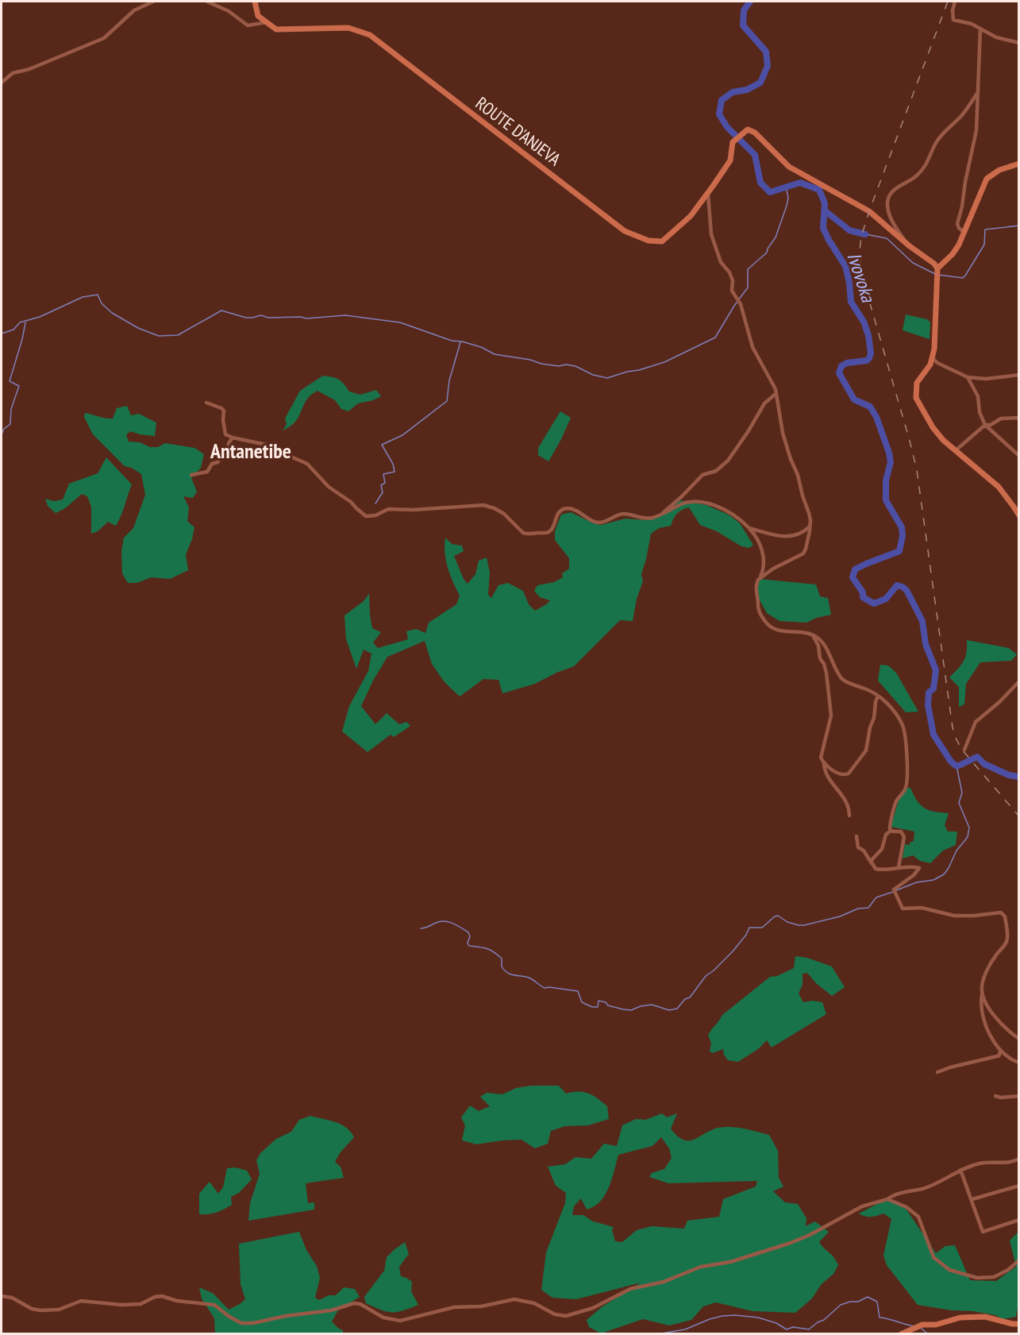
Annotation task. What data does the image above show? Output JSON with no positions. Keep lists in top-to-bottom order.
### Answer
{
  "streets": {
    "street": ["ROUTE D'ANJEVA"]
  },
  "districts": ["Antanetibe"],
  "water": ["Ivovoka"]
}
